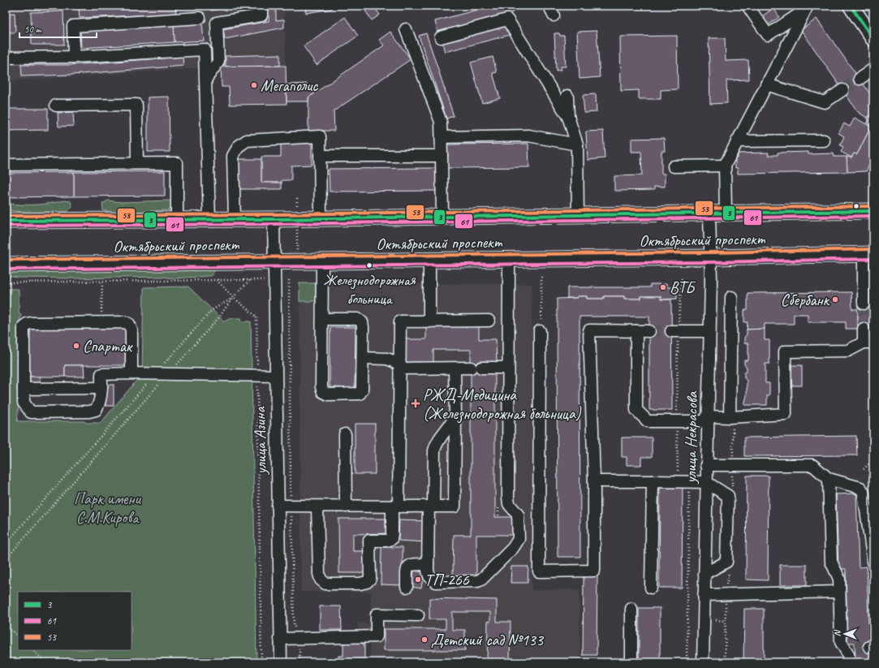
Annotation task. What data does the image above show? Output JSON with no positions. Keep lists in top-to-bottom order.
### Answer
{
  "streets": {
    "main road": ["Октябрьский проспект"],
    "street": ["улица Некрасова", "улица Азина"]
  },
  "crossings": [
    ["Октябрьский проспект", "улица Некрасова"],
    ["Октябрьский проспект", "улица Азина"]
  ],
  "parks": ["Парк имени С.М.Кирова"],
  "places": {
    "other": [
      "Мегаполис",
      "Железнодорожная больница",
      "ВТБ",
      "Сбербанк",
      "Спартак",
      "ТП-266",
      "Детский сад №133"
    ],
    "health": ["РЖД-Медицина (Железнодорожная больница)"]
  },
  "lines": ["transit line 3", "transit line 53", "transit line 61"],
  "legend": ["3", "61", "53"],
  "scale_bar": "50 m",
  "north": "left"
}
